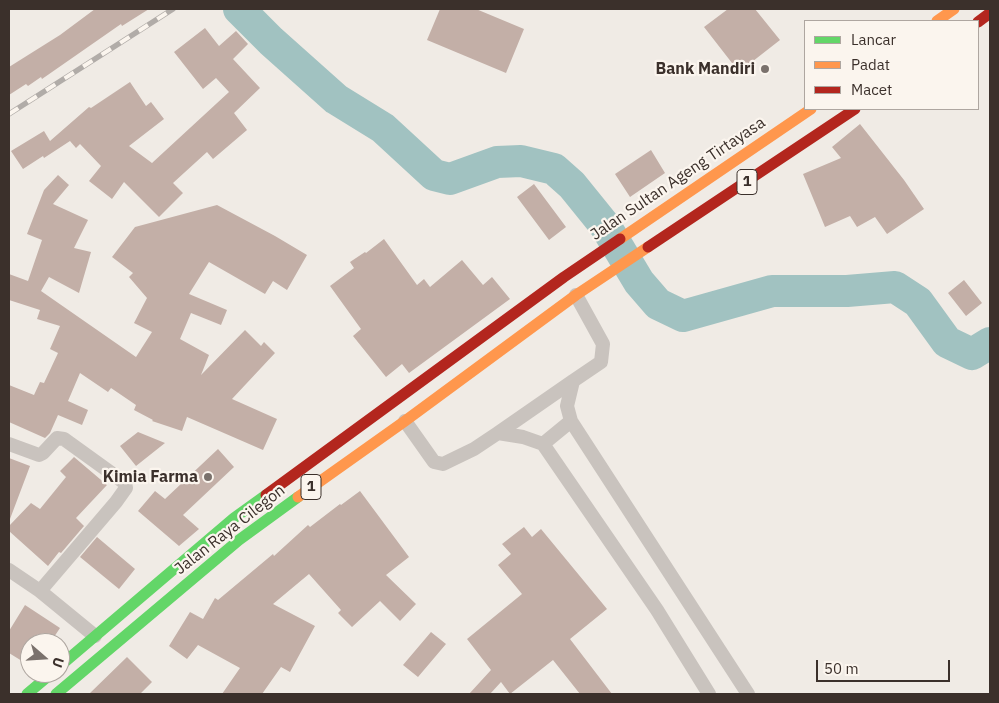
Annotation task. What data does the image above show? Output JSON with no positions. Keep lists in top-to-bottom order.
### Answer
{
  "streets": {
    "highway": ["Jalan Sultan Ageng Tirtayasa", "1", "Jalan Raya Cilegon"]
  },
  "crossings": [
    ["Jalan Sultan Ageng Tirtayasa", "Jalan Raya Cilegon"],
    ["1", "Jalan Raya Cilegon"]
  ],
  "places": ["Bank Mandiri", "Kimia Farma"],
  "legend": ["Lancar", "Padat", "Macet"],
  "scale_bar": "50 m",
  "north": "right"
}
